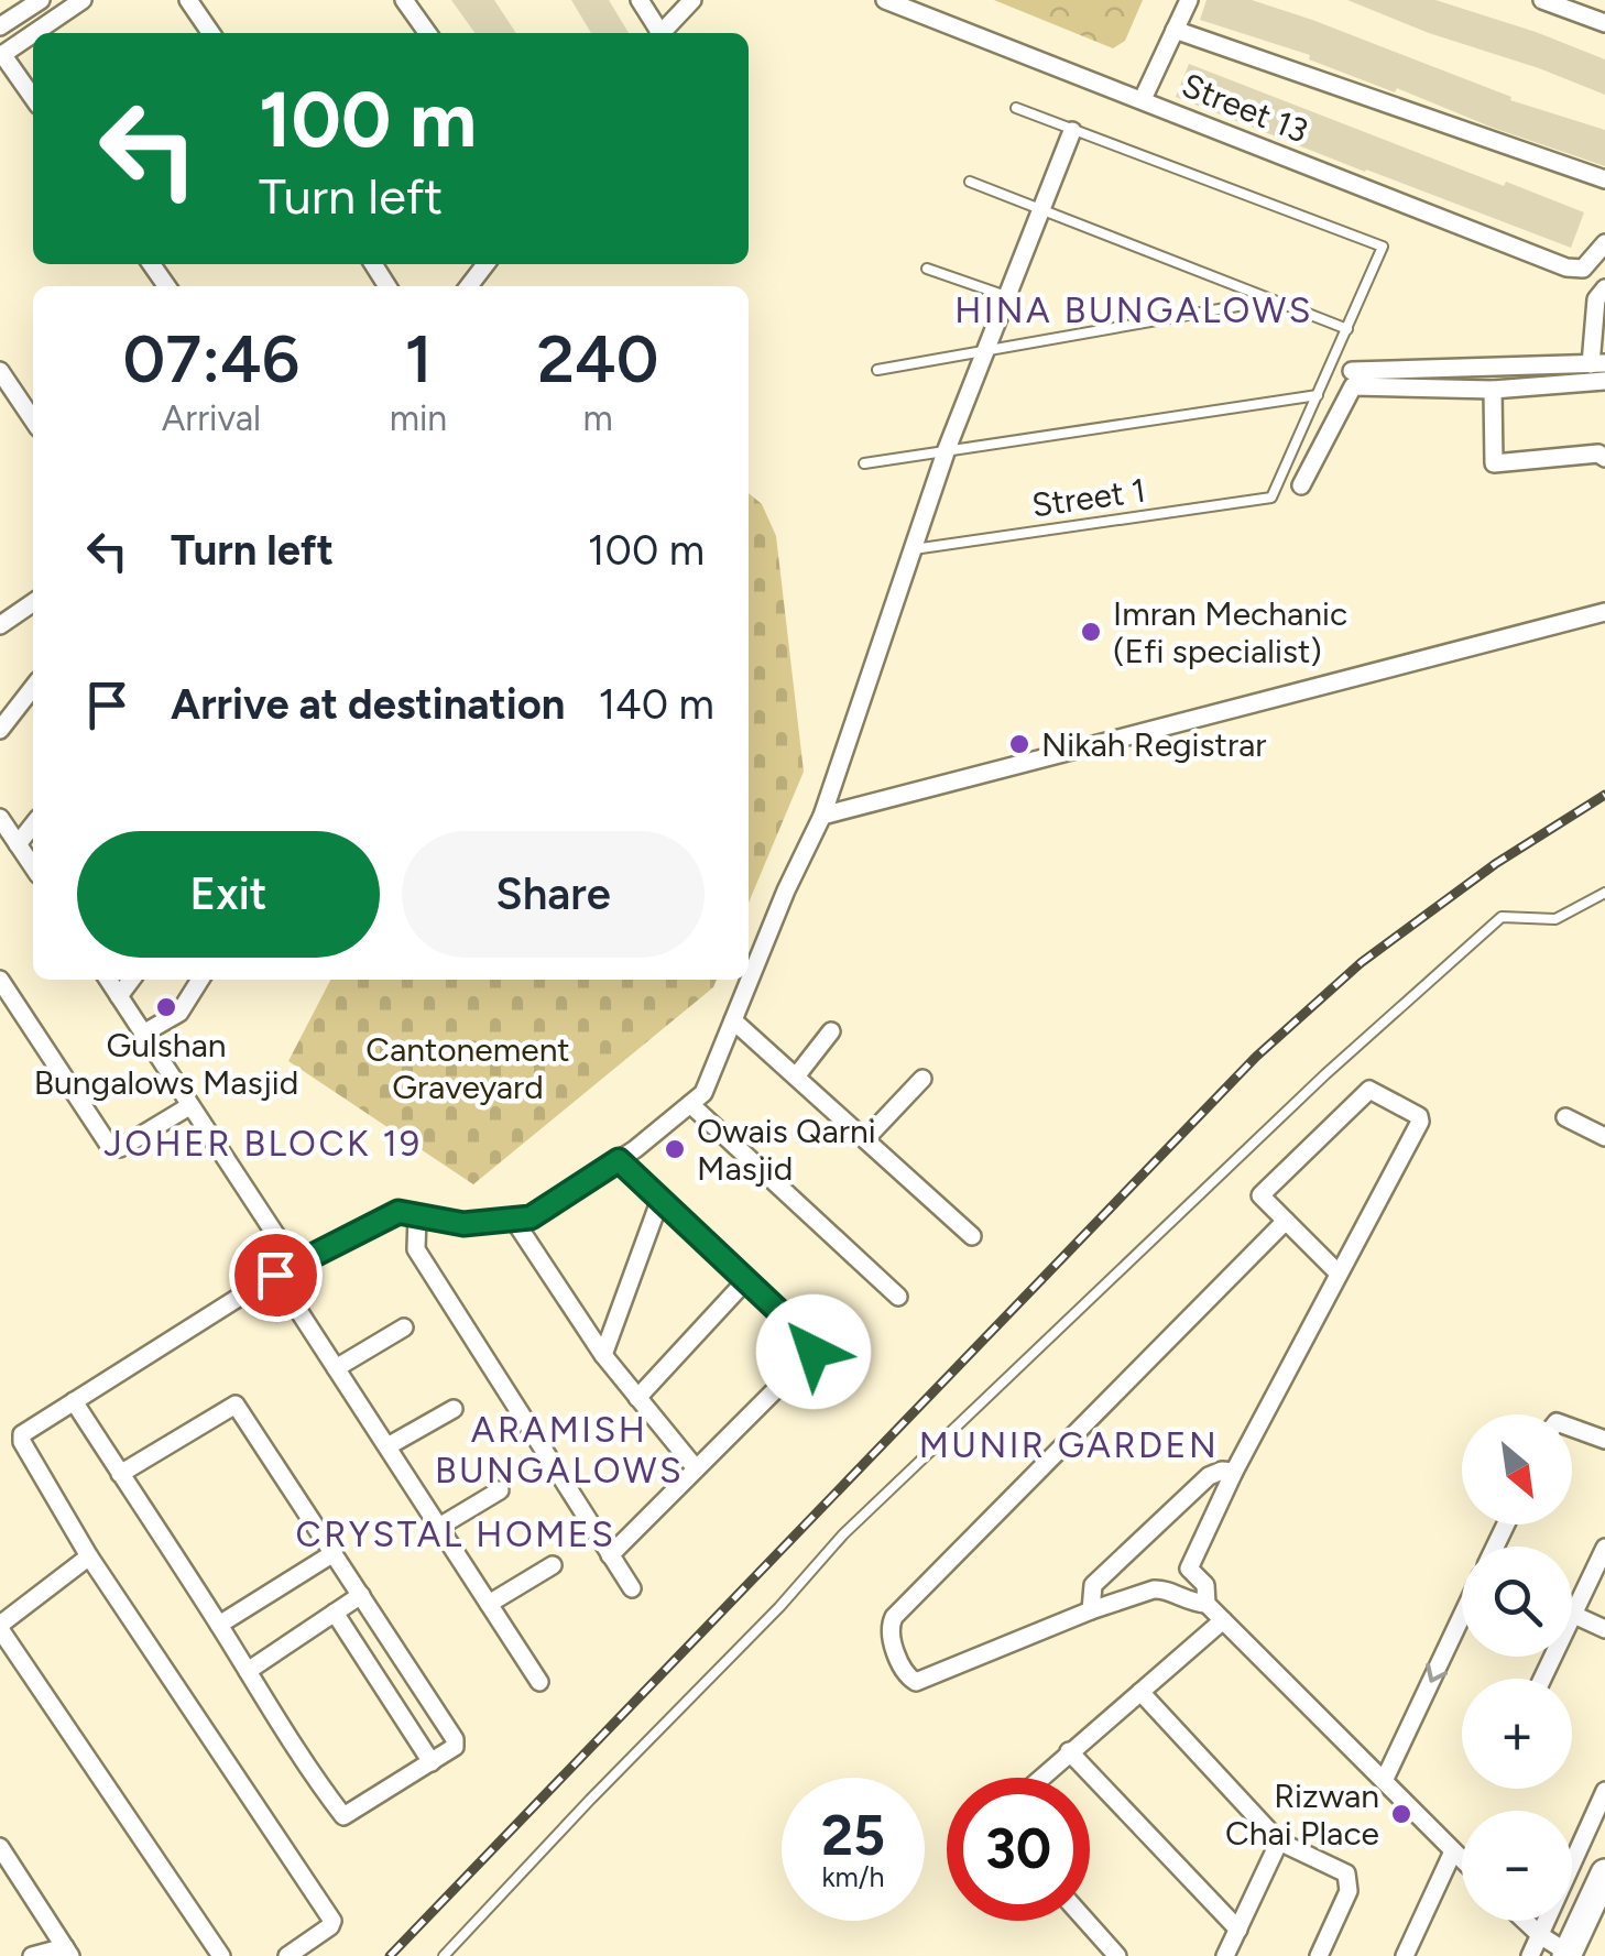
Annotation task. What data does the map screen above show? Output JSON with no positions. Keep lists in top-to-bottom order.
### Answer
{
  "streets": {
    "street": ["Street 13"],
    "lane": ["Street 1"]
  },
  "districts": [
    "HINA BUNGALOWS",
    "JOHER BLOCK 19",
    "ARAMISH BUNGALOWS",
    "MUNIR GARDEN",
    "CRYSTAL HOMES"
  ],
  "parks": ["Cantonement Graveyard"],
  "places": [
    "Imran Mechanic (Efi specialist)",
    "Nikah Registrar",
    "Gulshan Bungalows Masjid",
    "Owais Qarni Masjid",
    "Rizwan Chai Place"
  ],
  "north": "bottom right",
  "page": {
    "turn": ["100 m", "Turn left"],
    "eta": [
      "07:46",
      "Arrival",
      "1",
      "min",
      "240",
      "m"
    ],
    "list": [
      {
        "name": "Turn left",
        "value": "100 m"
      },
      {
        "name": "Arrive at destination",
        "value": "140 m"
      }
    ],
    "buttons": ["Exit", "Share"],
    "map_buttons": ["+", "−"],
    "speed": "25 km/h",
    "limit": "30"
  }
}
